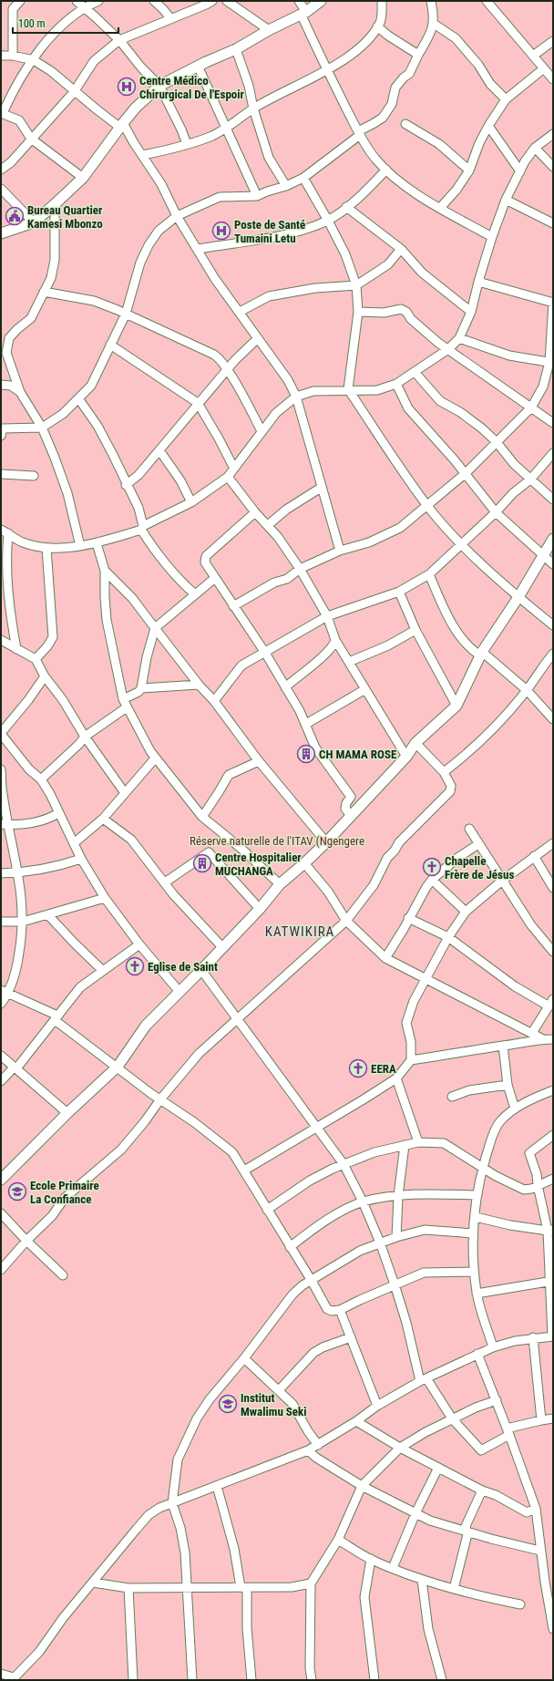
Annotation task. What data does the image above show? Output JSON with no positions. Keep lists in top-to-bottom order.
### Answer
{
  "districts": ["KATWIKIRA"],
  "parks": ["Réserve naturelle de l'ITAV (Ngengere"],
  "places": {
    "hospital": ["Centre Médico Chirurgical De l'Espoir", "Poste de Santé Tumaini Letu"],
    "public building": ["Bureau Quartier Kamesi Mbonzo"],
    "building": ["CH MAMA ROSE", "Centre Hospitalier MUCHANGA"],
    "church": ["Chapelle Frère de Jésus", "Eglise de Saint", "EERA"],
    "school or university": ["Ecole Primaire La Confiance", "Institut Mwalimu Seki"]
  },
  "scale_bar": "100 m"
}
